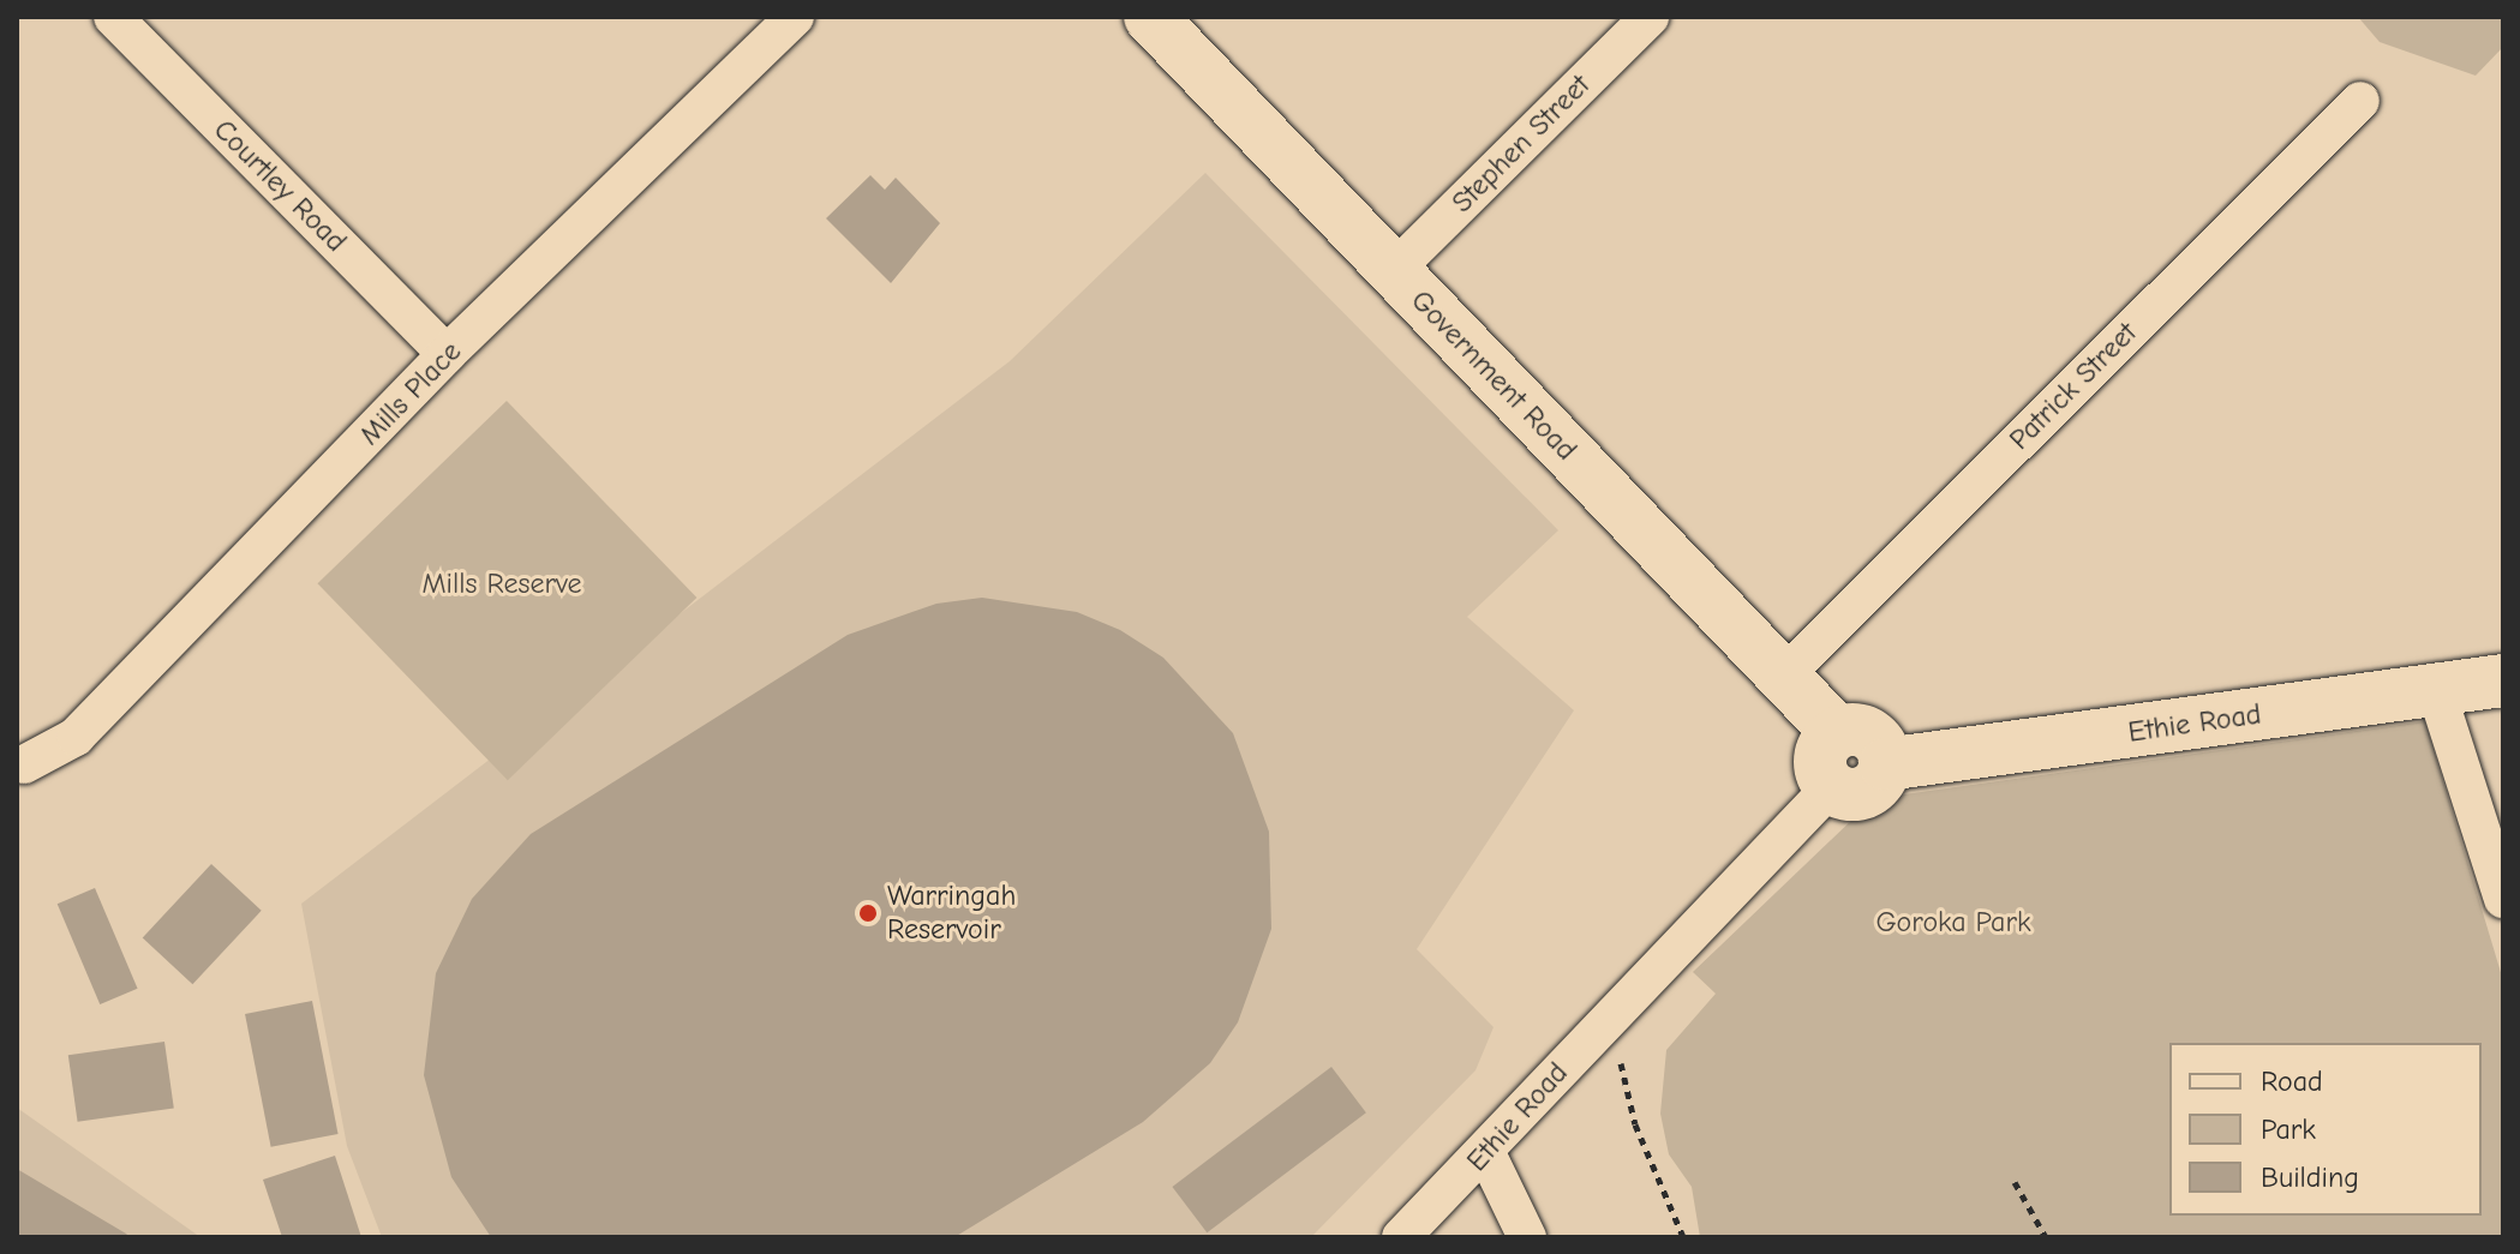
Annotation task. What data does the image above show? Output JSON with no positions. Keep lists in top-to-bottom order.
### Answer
{
  "streets": {
    "street": [
      "Stephen Street",
      "Courtley Road",
      "Government Road",
      "Patrick Street",
      "Mills Place",
      "Ethie Road"
    ]
  },
  "crossings": [
    ["Stephen Street", "Government Road"],
    ["Courtley Road", "Mills Place"],
    ["Government Road", "Patrick Street"],
    ["Government Road", "Ethie Road"]
  ],
  "parks": ["Mills Reserve", "Goroka Park"],
  "places": ["Warringah Reservoir"],
  "legend": ["Road", "Park", "Building"]
}
